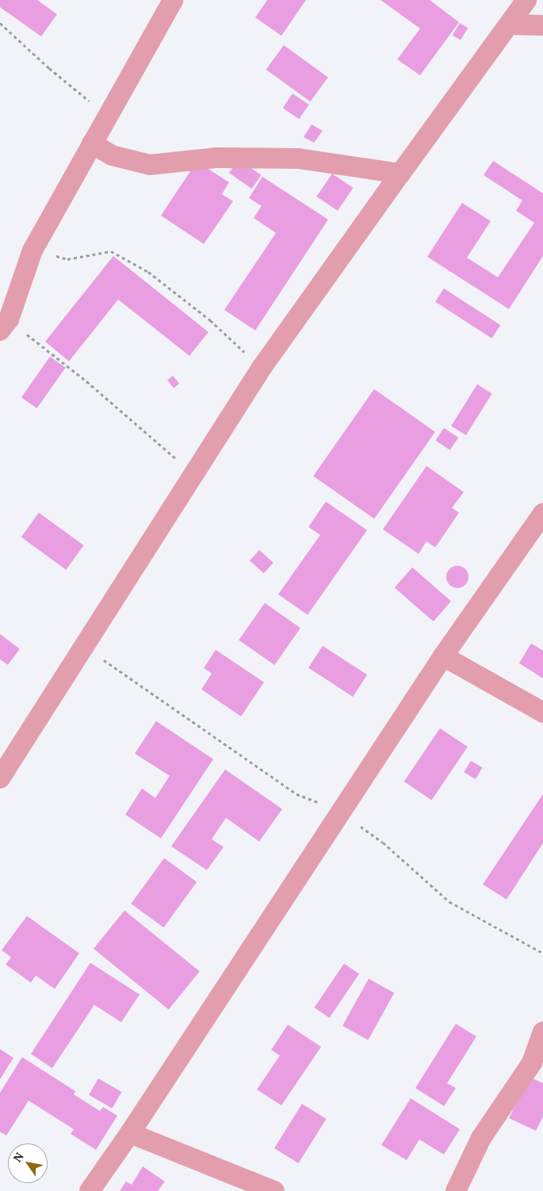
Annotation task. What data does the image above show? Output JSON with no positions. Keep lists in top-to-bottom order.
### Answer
{
  "north": "top left"
}
